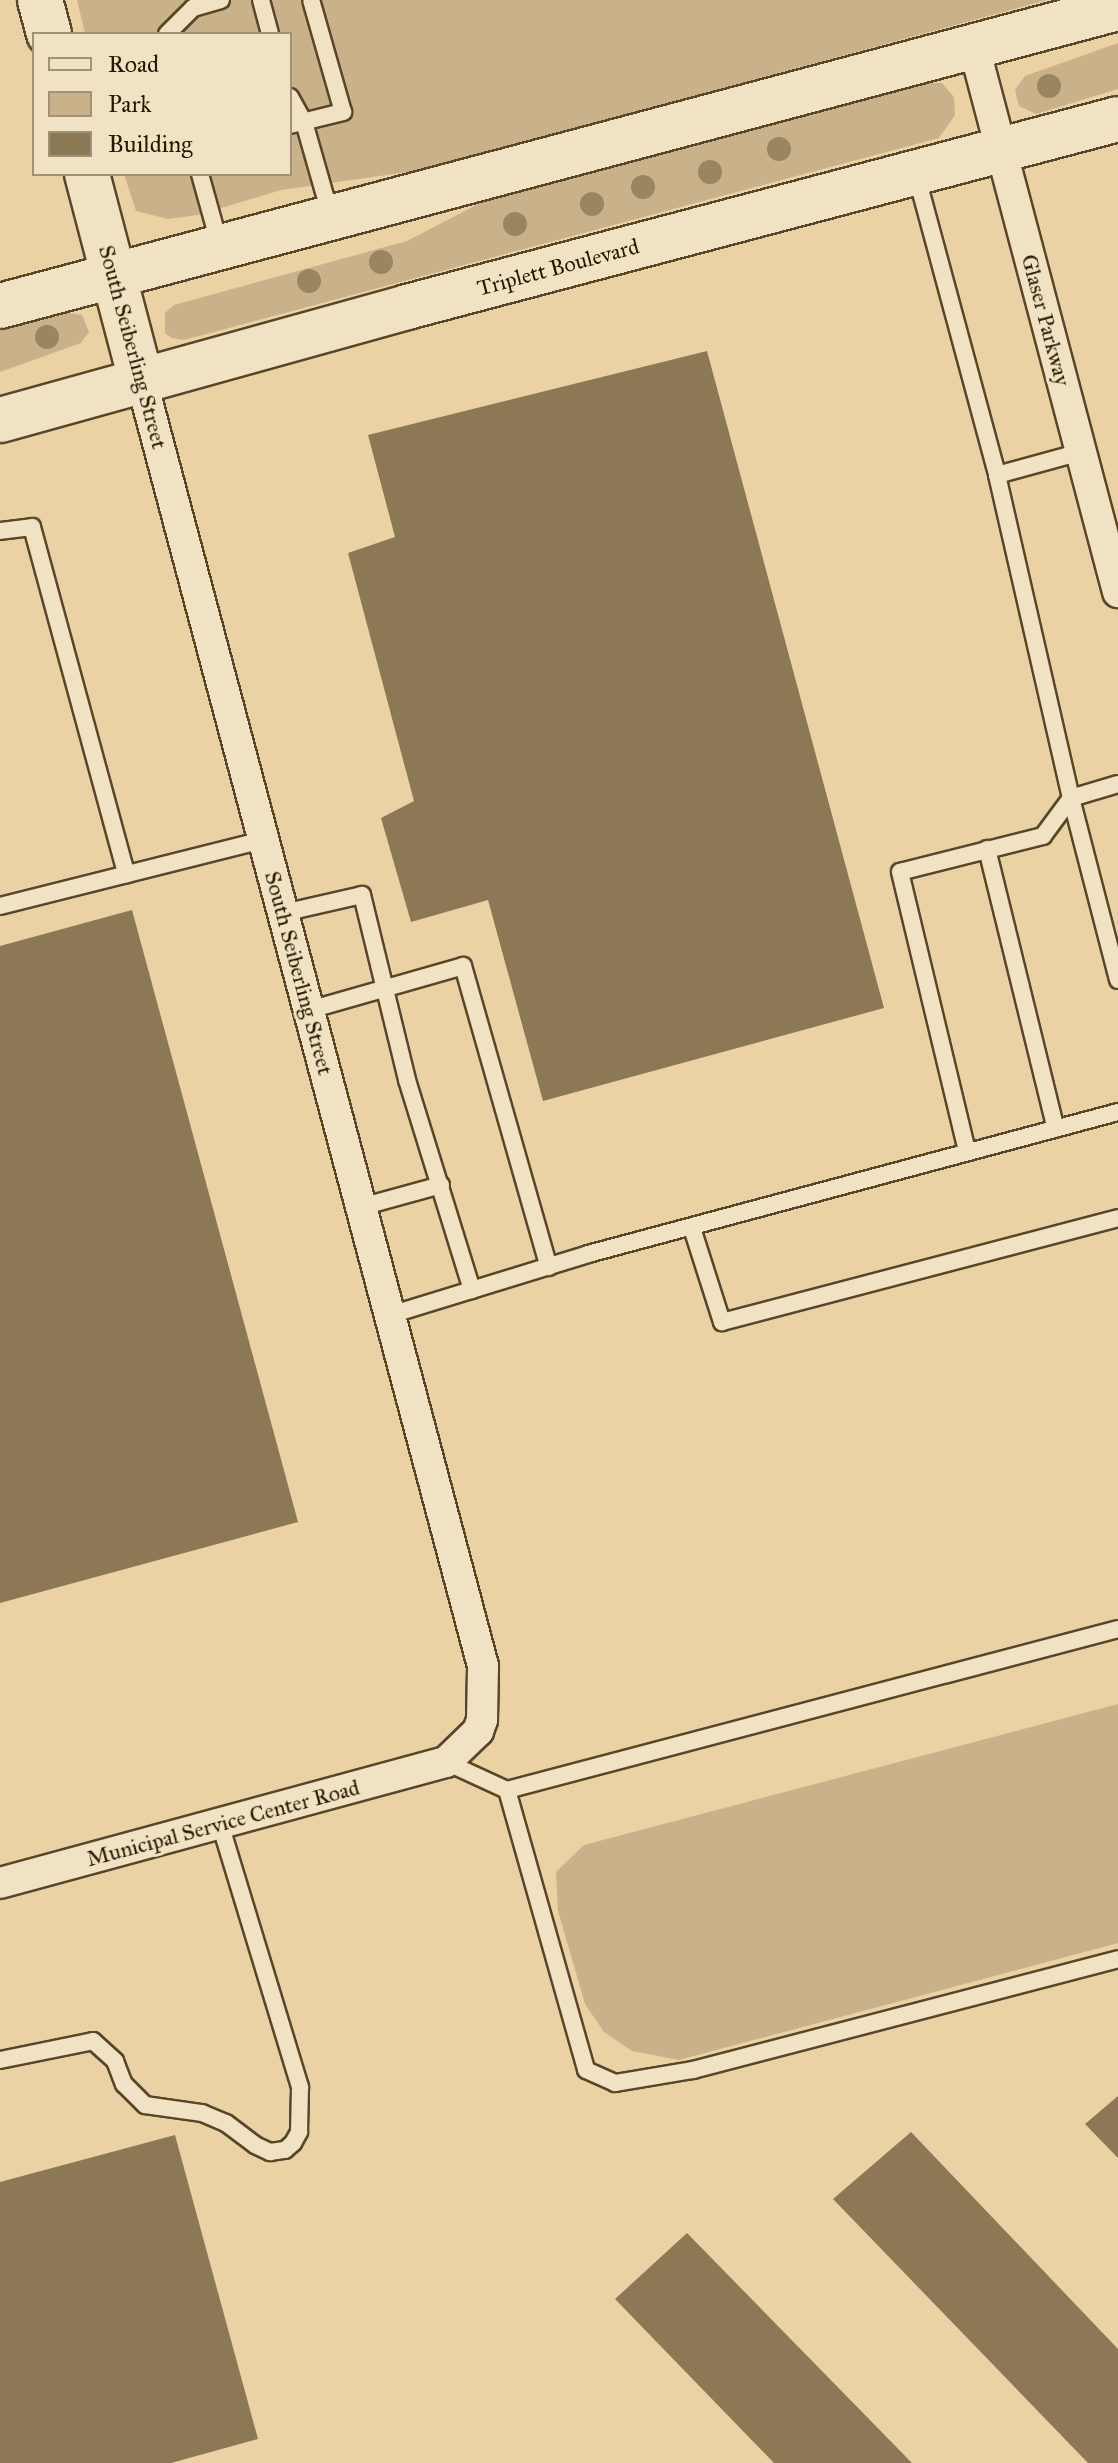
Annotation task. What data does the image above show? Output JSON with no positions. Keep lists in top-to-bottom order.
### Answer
{
  "streets": {
    "main road": ["Triplett Boulevard", "South Seiberling Street"],
    "street": ["Glaser Parkway", "Municipal Service Center Road"]
  },
  "crossings": [
    ["Triplett Boulevard", "Glaser Parkway"],
    ["Triplett Boulevard", "South Seiberling Street"],
    ["South Seiberling Street", "Municipal Service Center Road"]
  ],
  "legend": ["Road", "Park", "Building"]
}
